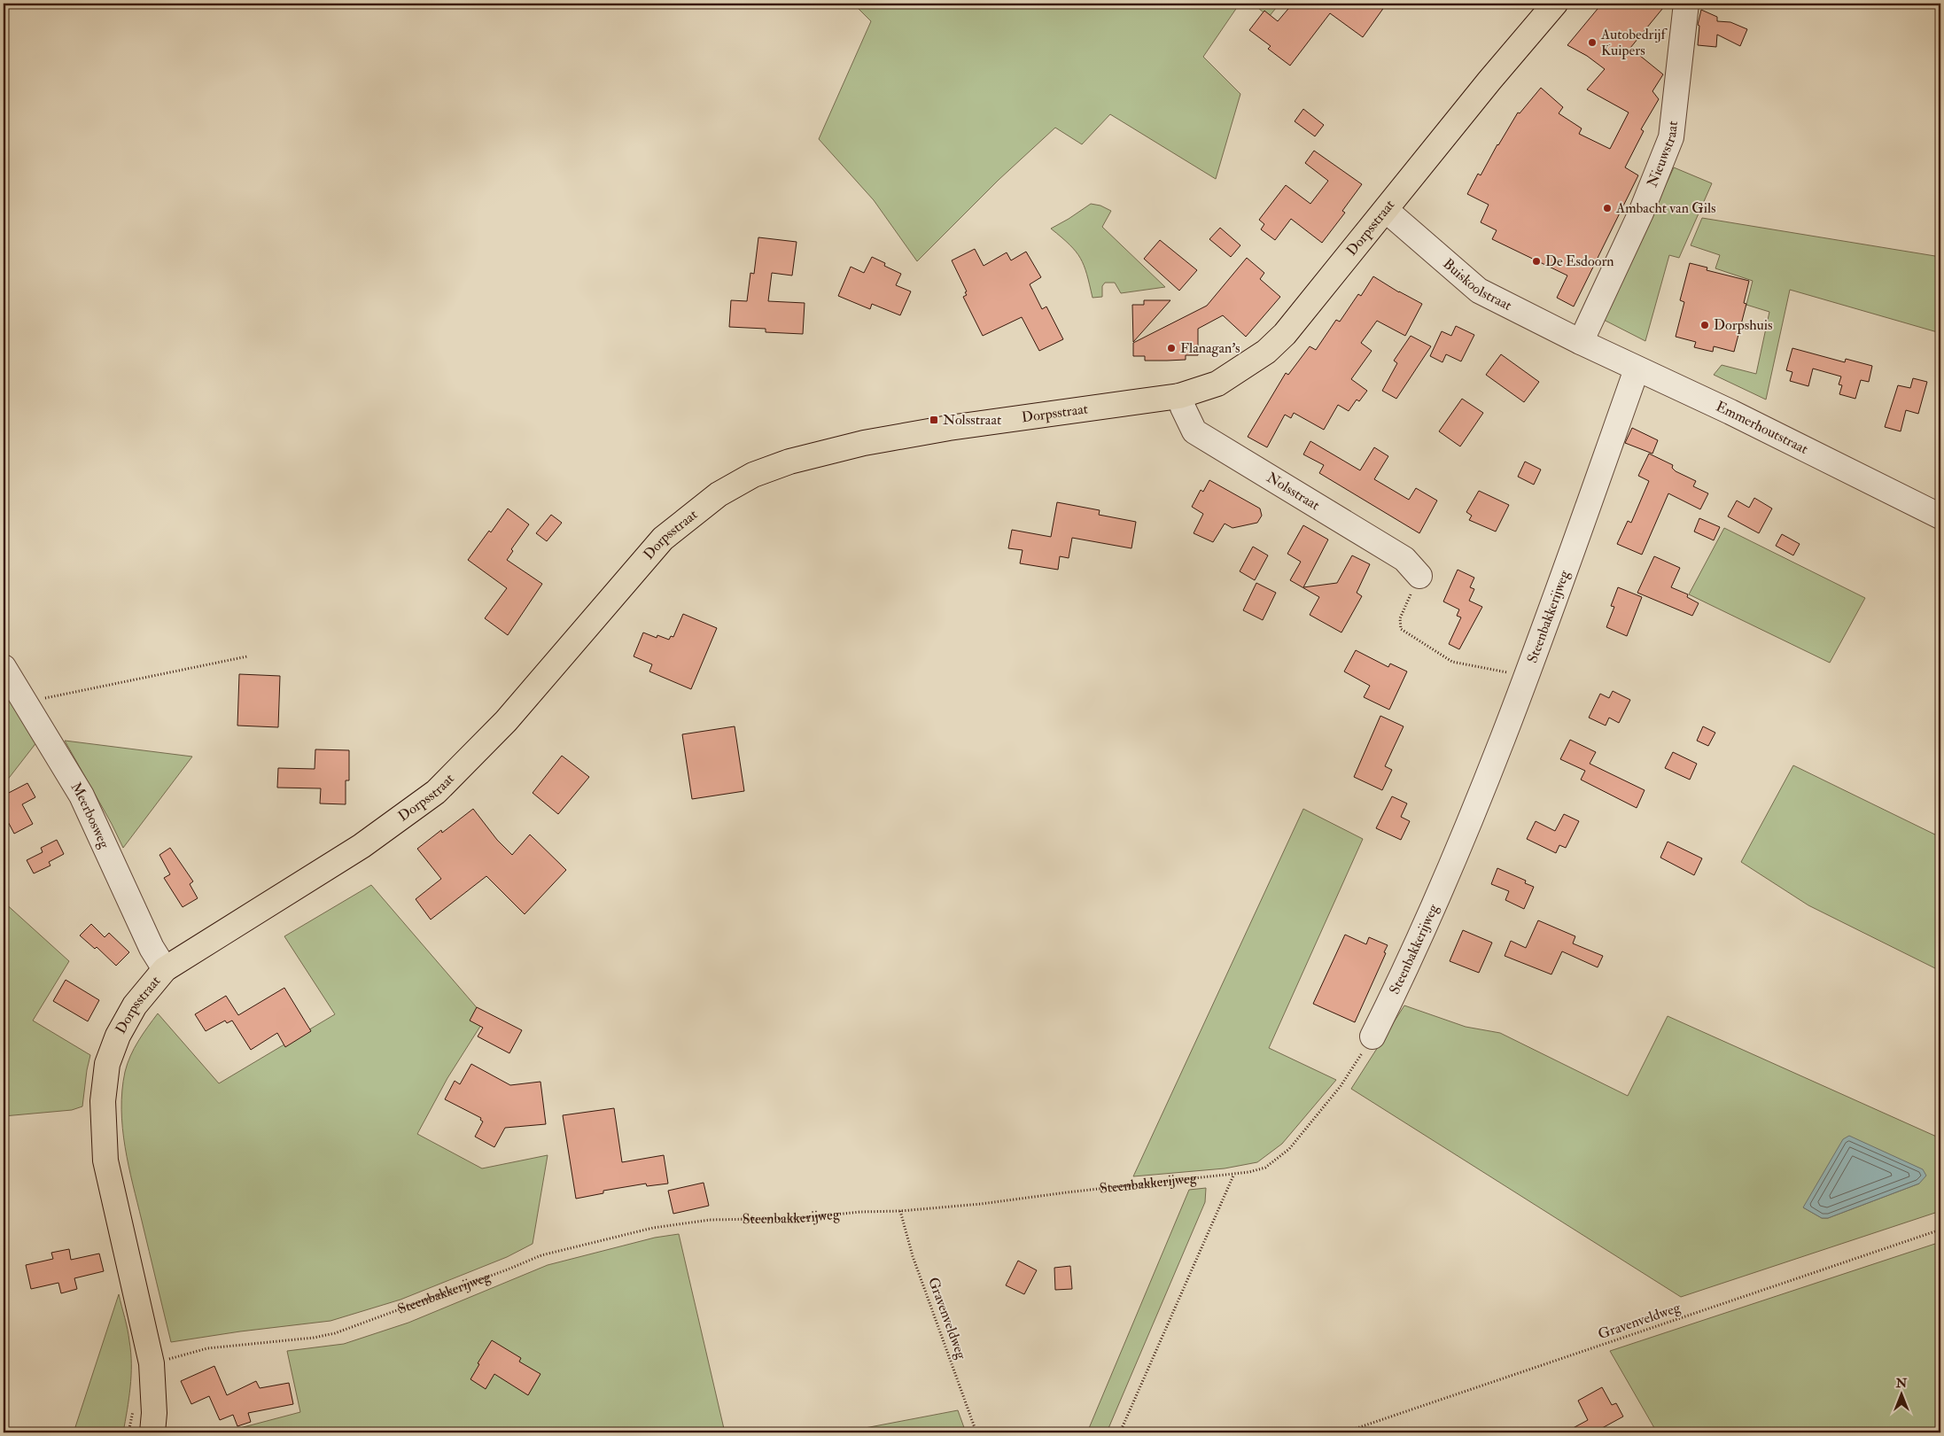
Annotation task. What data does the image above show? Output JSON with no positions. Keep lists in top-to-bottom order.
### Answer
{
  "streets": {
    "main road": ["Dorpsstraat"],
    "street": [
      "Nieuwstraat",
      "Buiskoolstraat",
      "Emmerhoutstraat",
      "Nolsstraat",
      "Steenbakkerijweg",
      "Meerbosweg"
    ],
    "path": ["Gravenveldweg"]
  },
  "crossings": [
    ["Nieuwstraat", "Buiskoolstraat"],
    ["Nieuwstraat", "Emmerhoutstraat"],
    ["Dorpsstraat", "Buiskoolstraat"],
    ["Dorpsstraat", "Nolsstraat"],
    ["Dorpsstraat", "Steenbakkerijweg"],
    ["Dorpsstraat", "Meerbosweg"],
    ["Buiskoolstraat", "Emmerhoutstraat"],
    ["Emmerhoutstraat", "Steenbakkerijweg"],
    ["Steenbakkerijweg", "Gravenveldweg"]
  ],
  "places": {
    "other": [
      "Autobedrijf Kuipers",
      "Ambacht van Gils",
      "De Esdoorn",
      "Dorpshuis",
      "Flanagan's"
    ],
    "transit": ["Nolsstraat"]
  },
  "north": "top"
}
